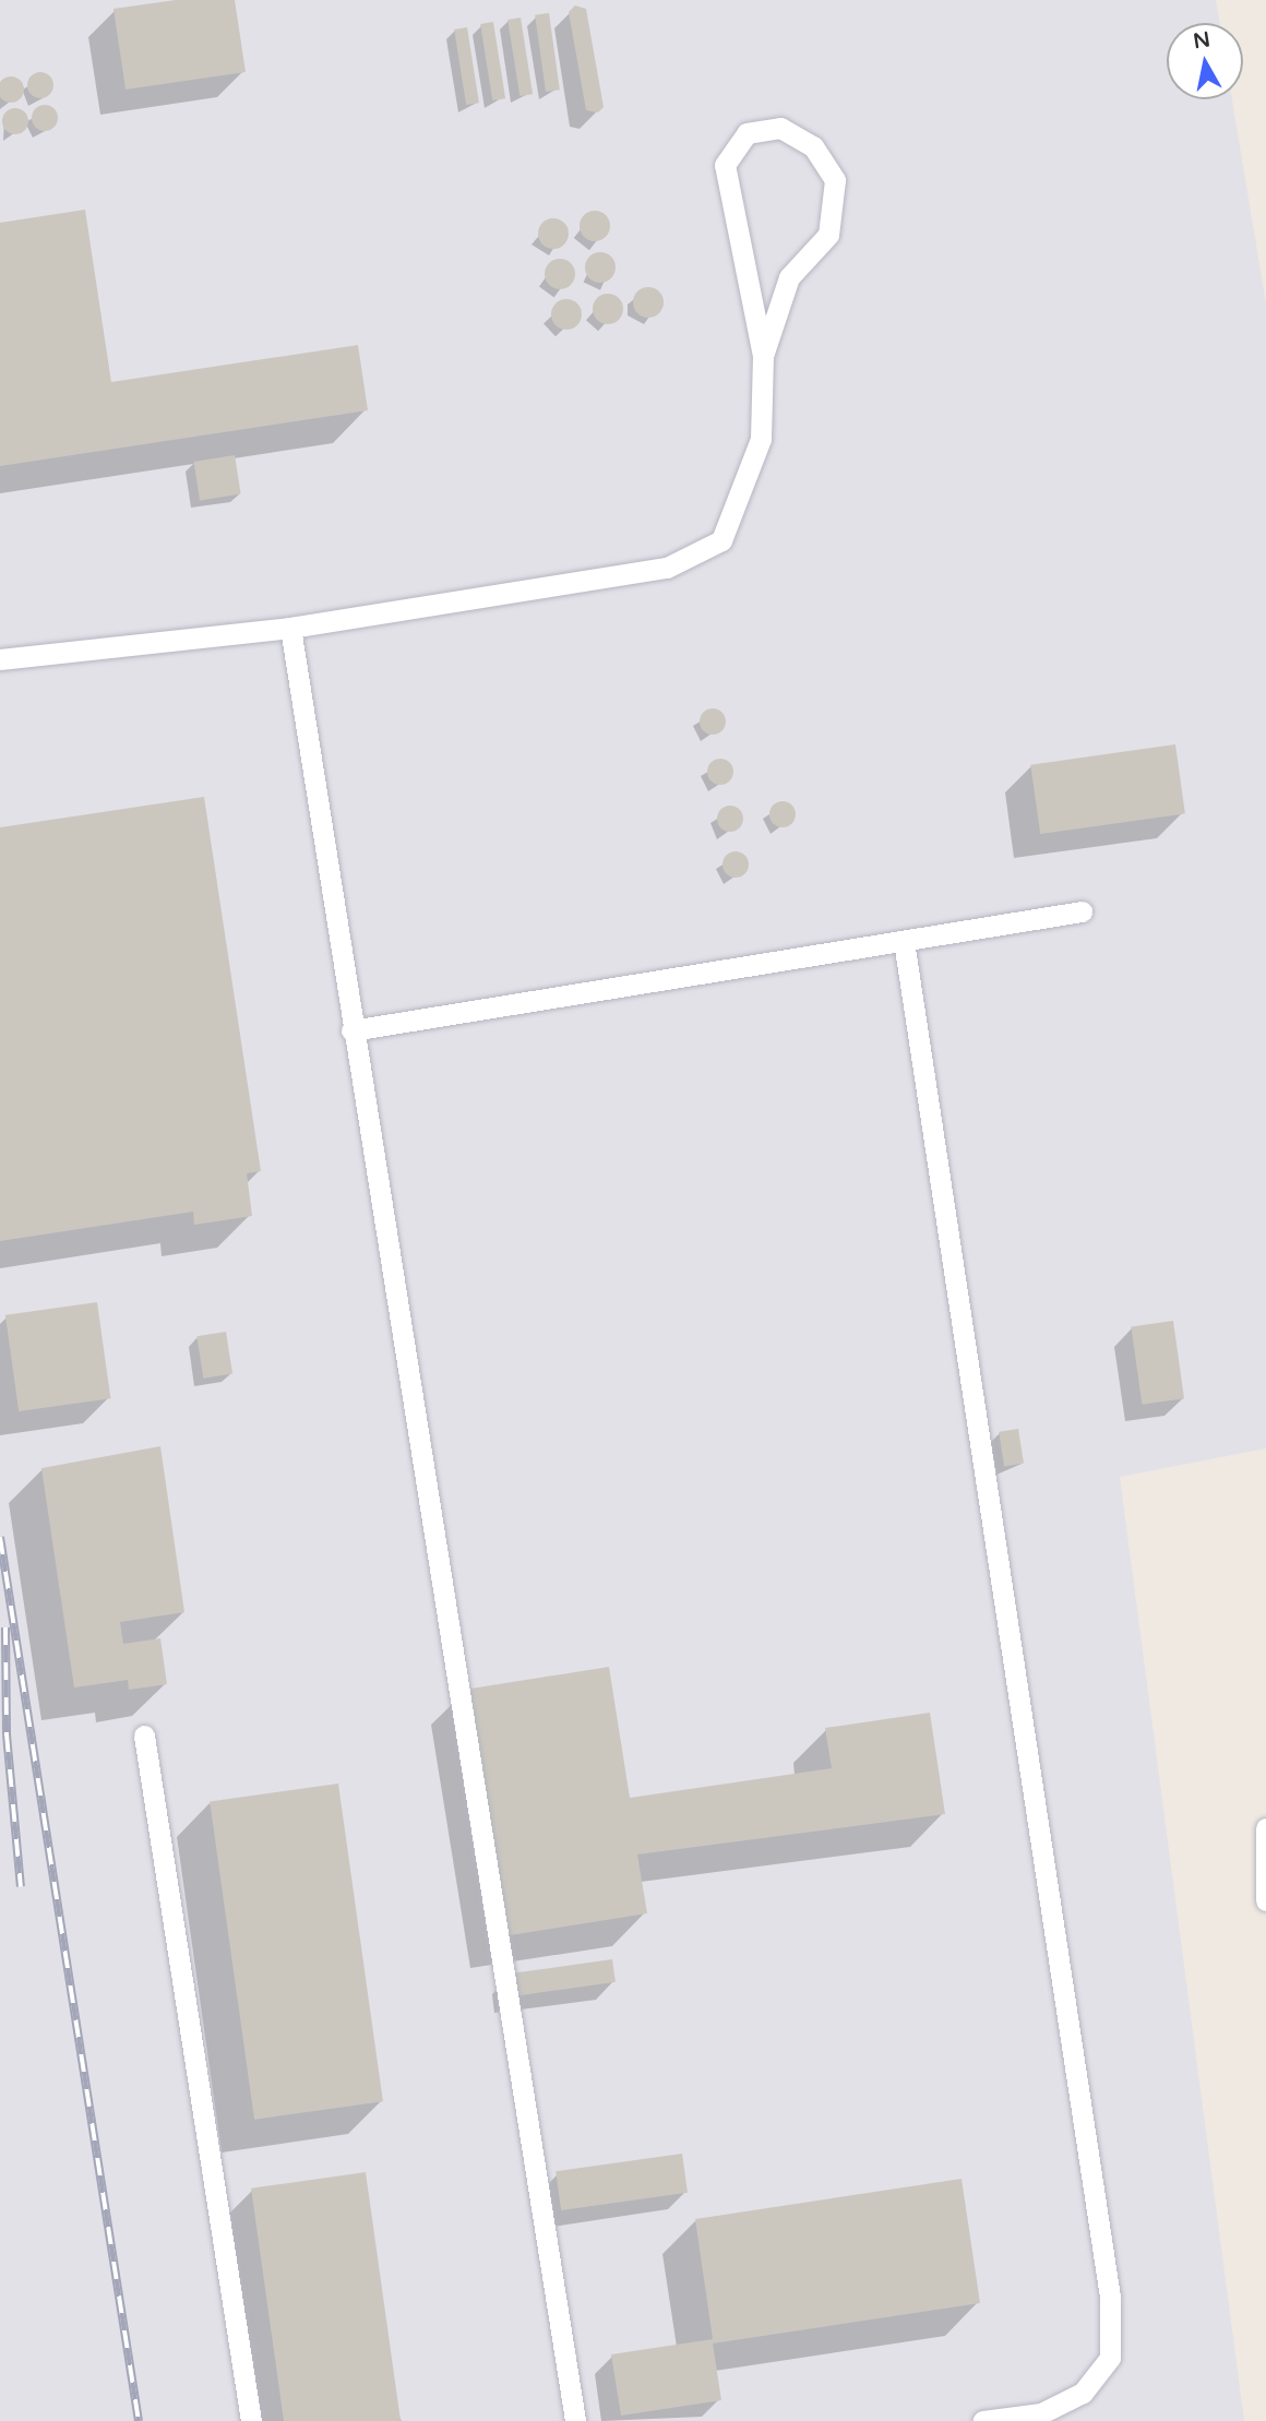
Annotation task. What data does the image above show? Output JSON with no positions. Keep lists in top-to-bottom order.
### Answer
{
  "north": "top"
}
